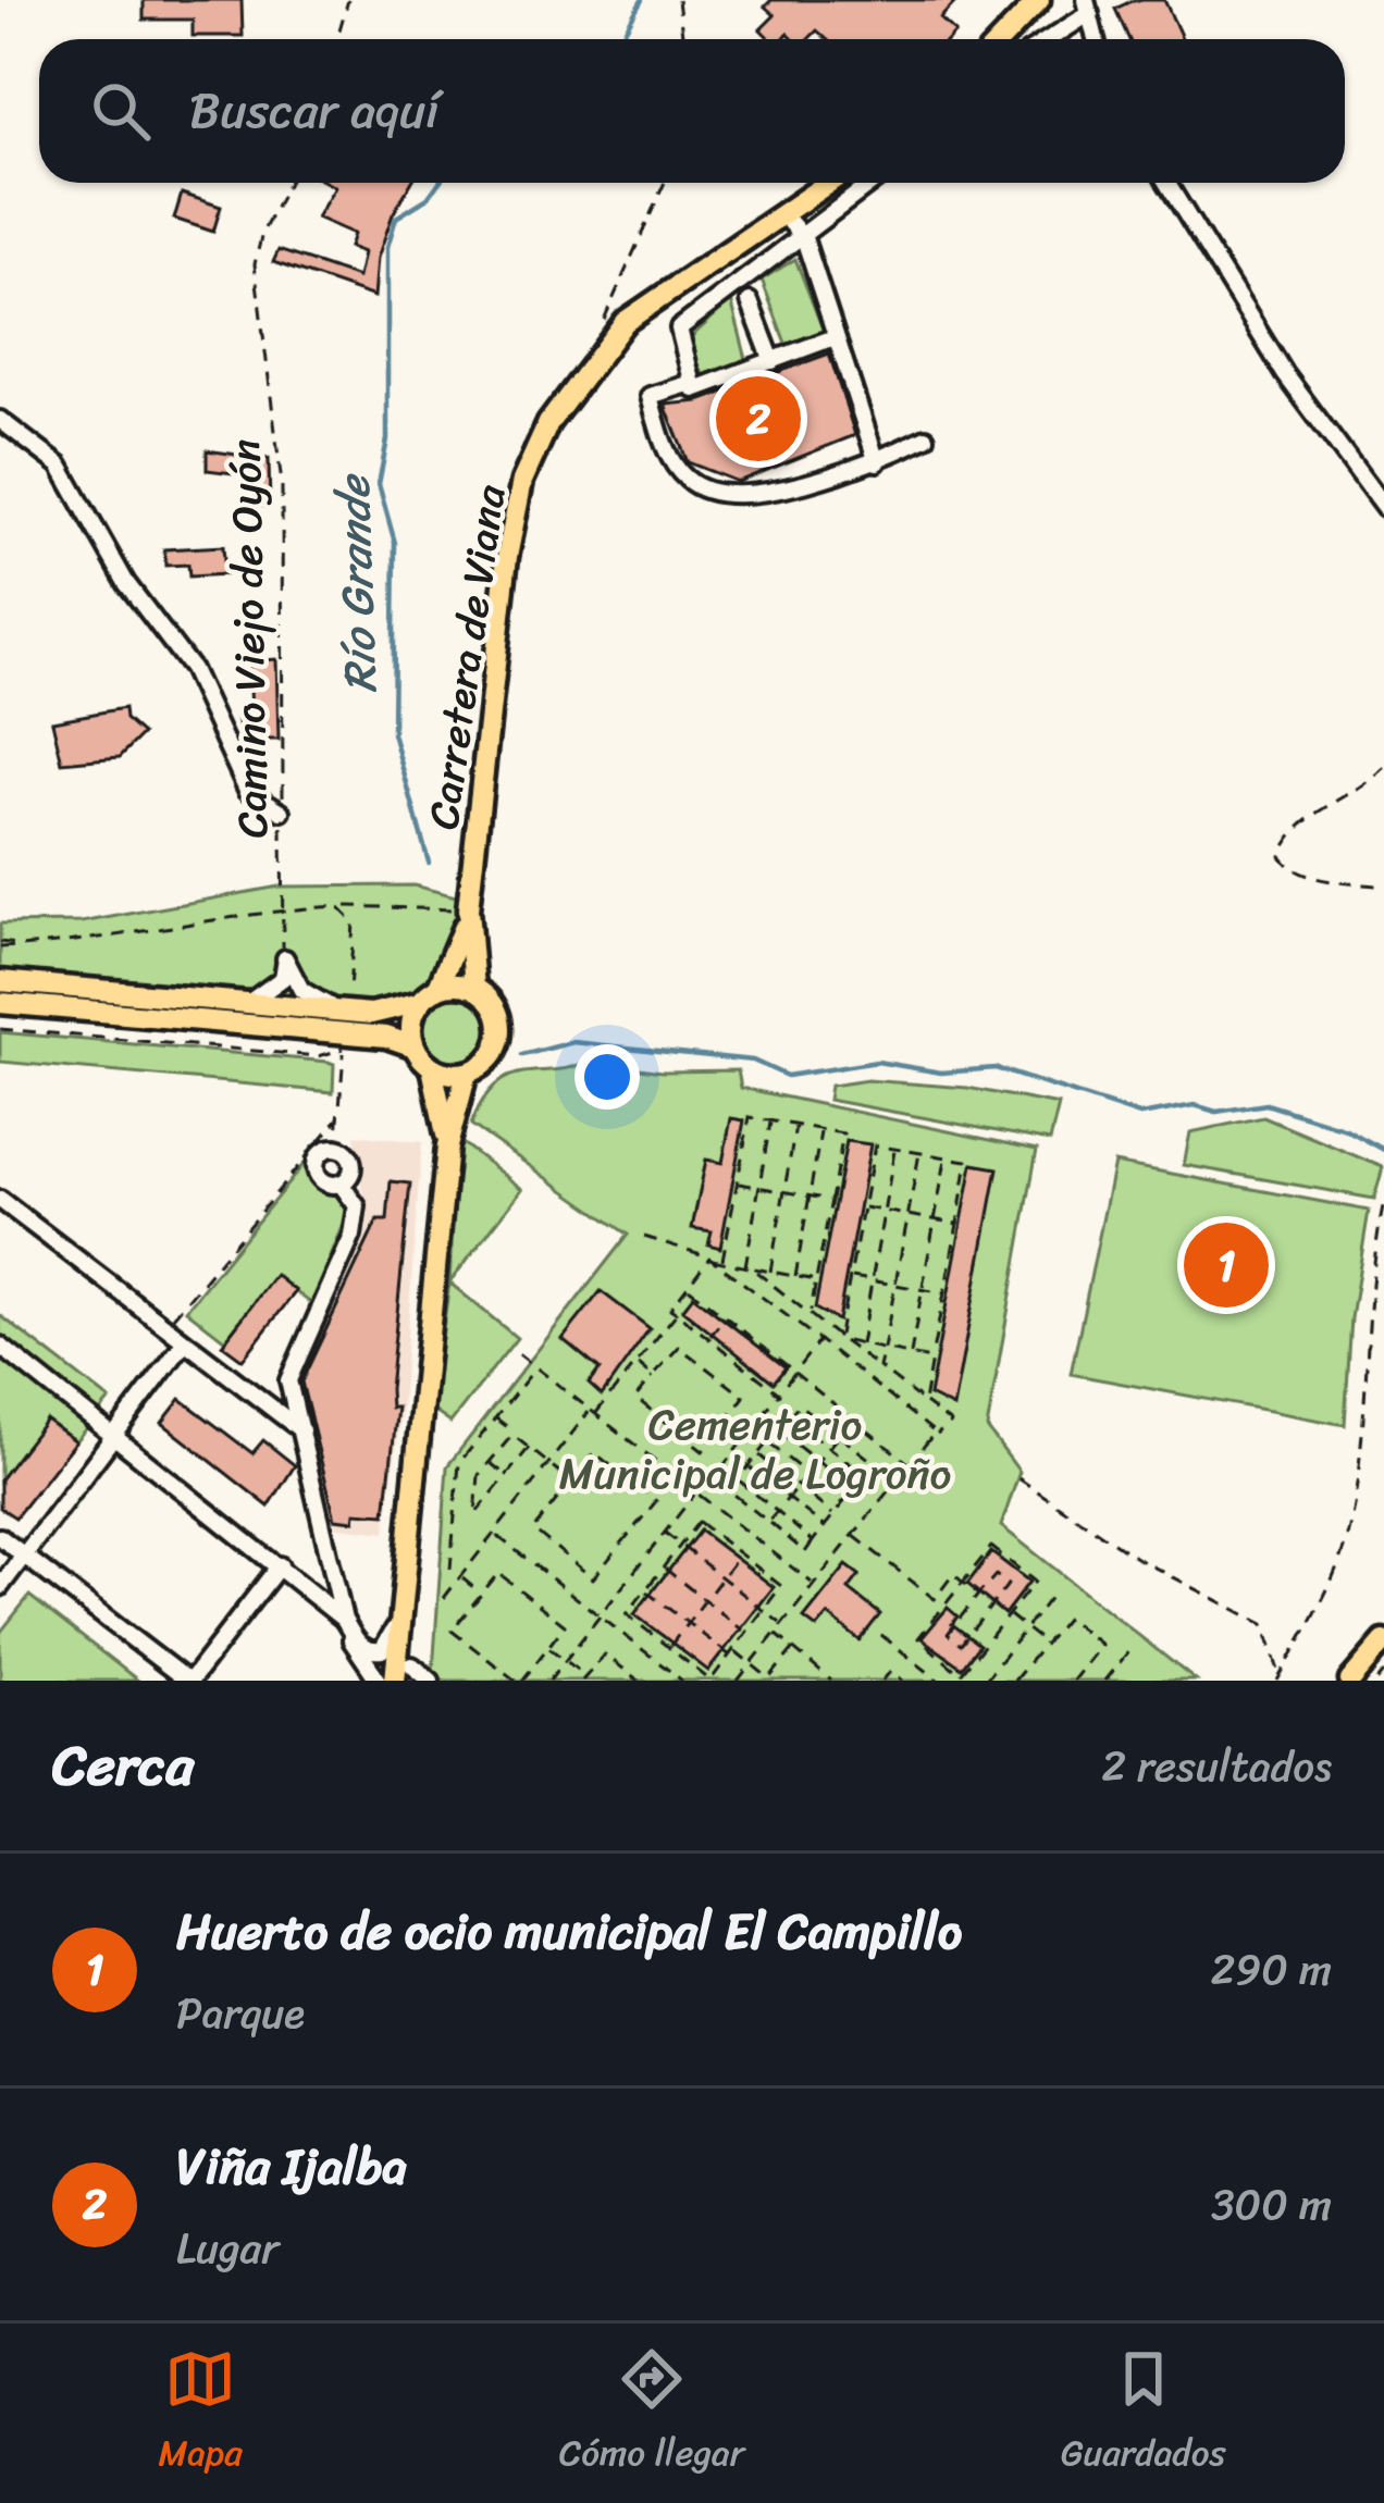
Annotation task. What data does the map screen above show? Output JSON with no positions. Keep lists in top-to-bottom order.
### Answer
{
  "streets": {
    "main road": ["Carretera de Viana"],
    "path": ["Camino Viejo de Oyón"]
  },
  "water": ["Río Grande"],
  "parks": ["Cementerio Municipal de Logroño"],
  "page": {
    "search": "Buscar aquí",
    "pins": ["2", "1"],
    "heading": ["Cerca", "2 resultados"],
    "list": [
      {
        "mark": "1",
        "name": "Huerto de ocio municipal El Campillo",
        "note": "Parque",
        "value": "290 m"
      },
      {
        "mark": "2",
        "name": "Viña Ijalba",
        "note": "Lugar",
        "value": "300 m"
      }
    ],
    "nav": ["Mapa", "Cómo llegar", "Guardados"]
  }
}
